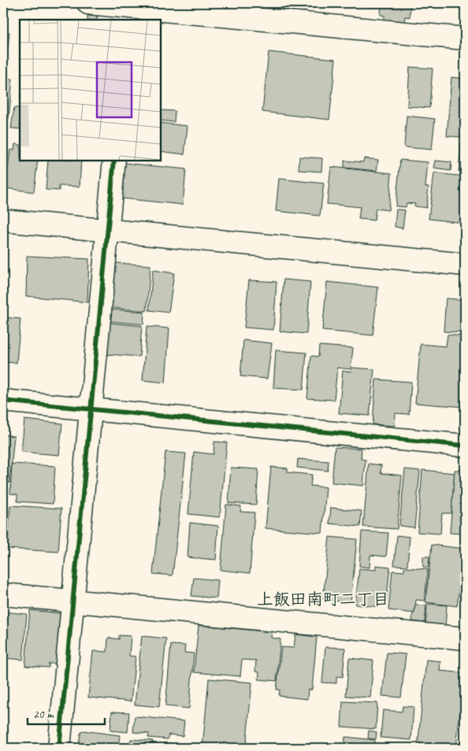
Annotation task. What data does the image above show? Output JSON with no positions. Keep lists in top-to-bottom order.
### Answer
{
  "districts": ["上飯田南町二丁目"],
  "scale_bar": "20 m"
}
